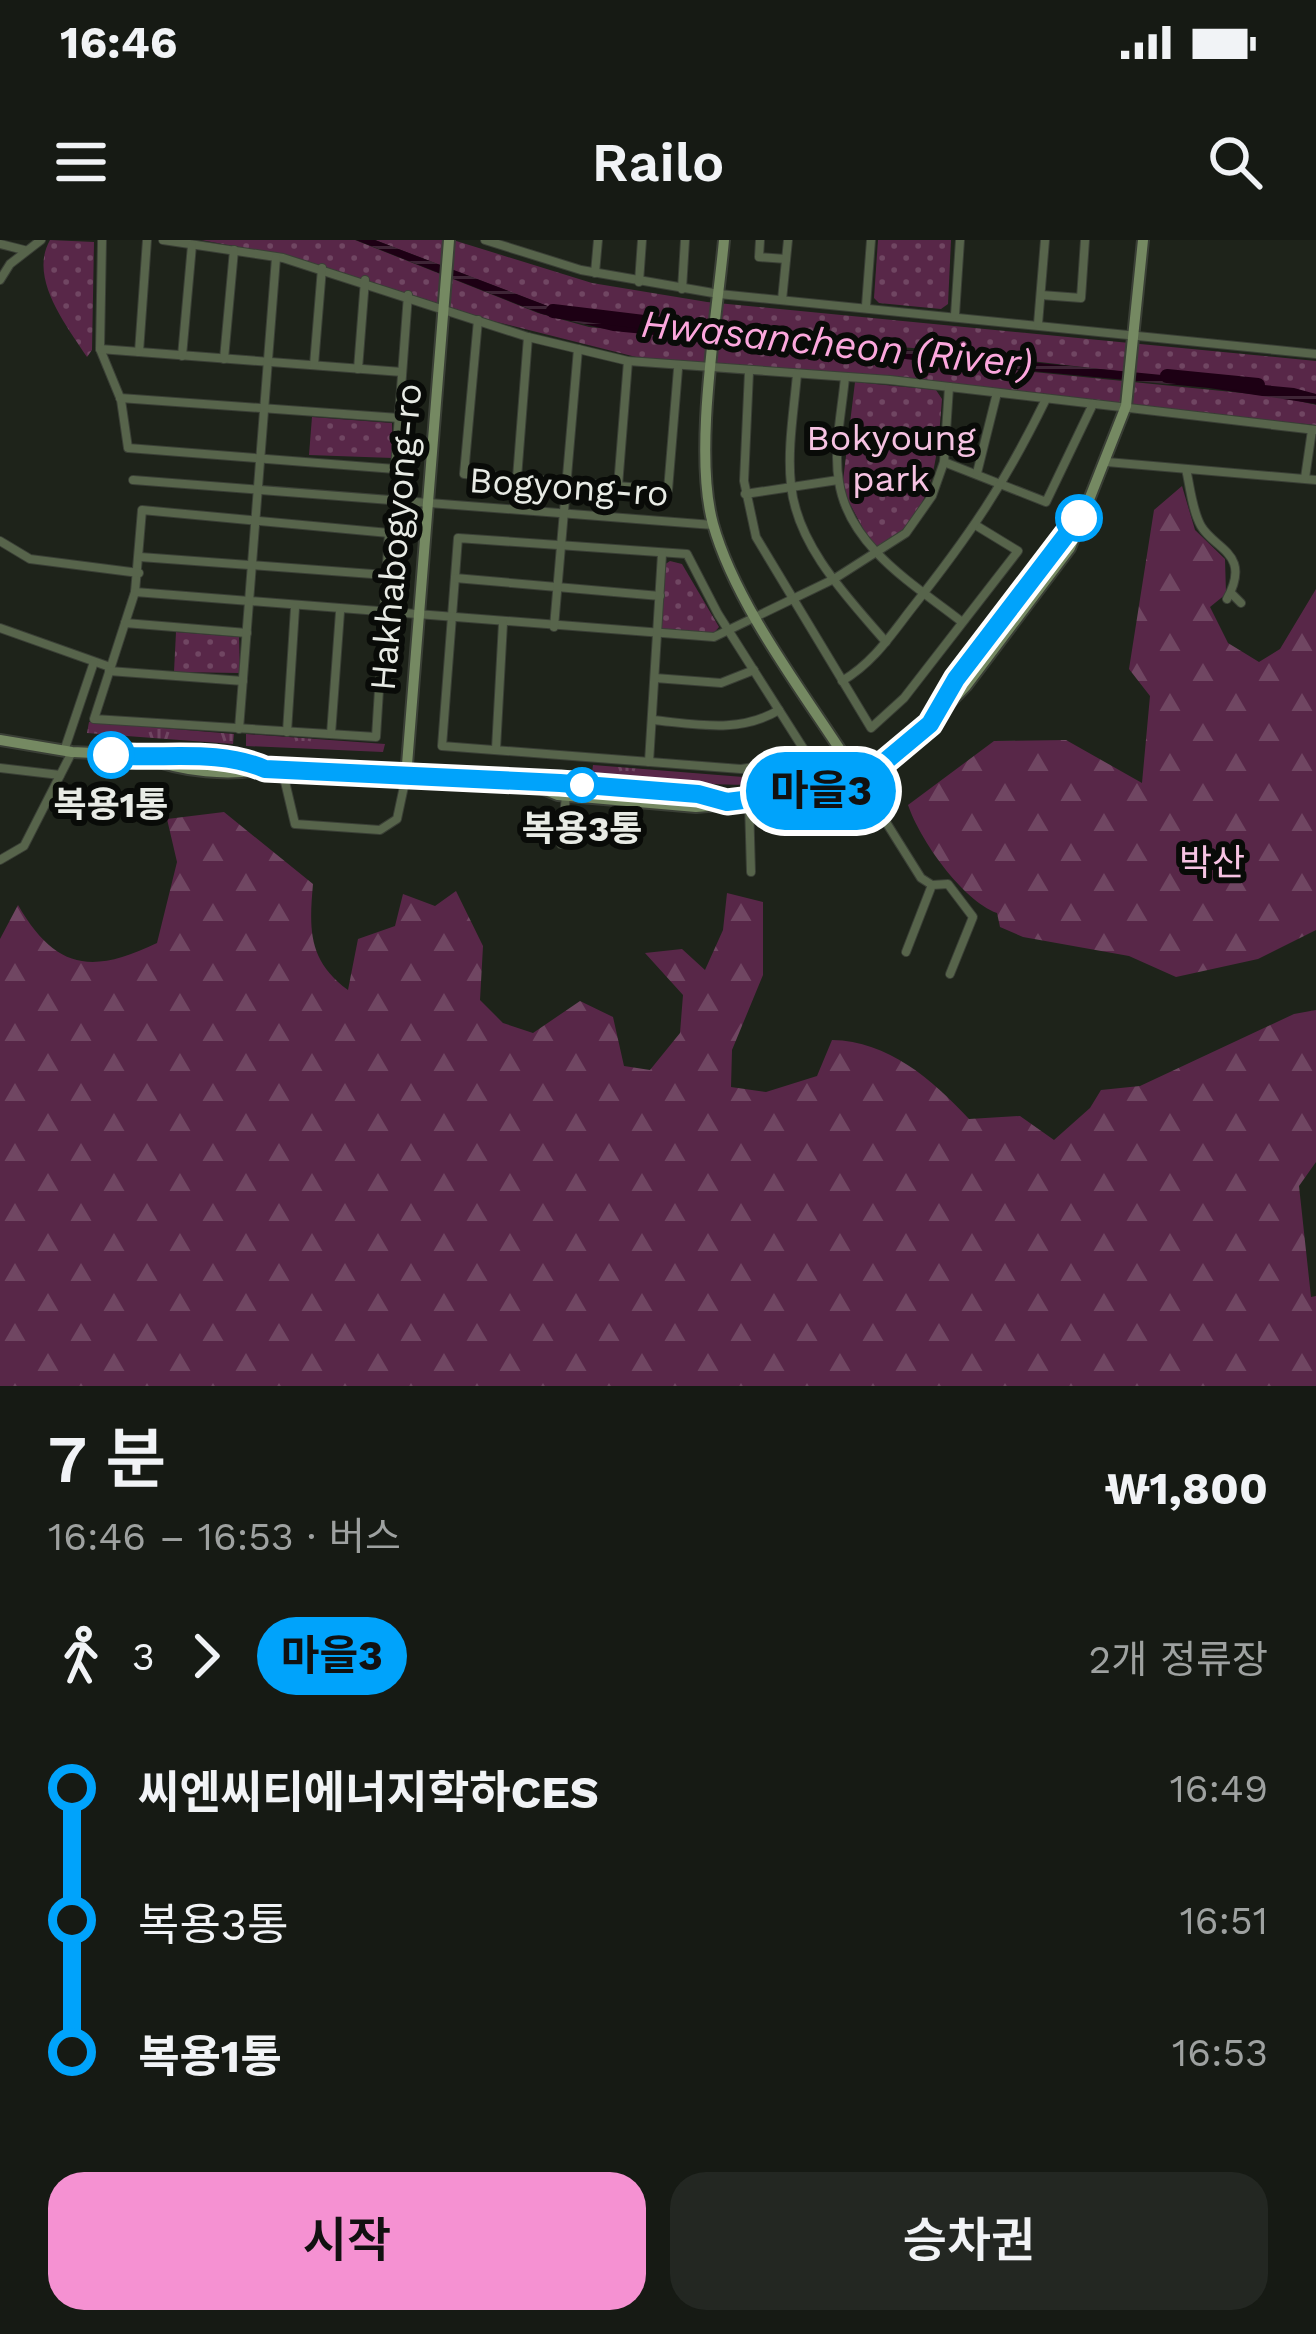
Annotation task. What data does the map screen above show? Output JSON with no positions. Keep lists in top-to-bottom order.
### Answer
{
  "streets": {
    "street": ["Bogyong-ro", "Hakhabogyong-ro"]
  },
  "crossings": [
    ["Bogyong-ro", "Hakhabogyong-ro"]
  ],
  "water": ["Hwasancheon (River)"],
  "parks": ["Bokyoung park", "박산"],
  "places": ["복용1통", "복용3통"],
  "lines": ["bus line 마을3"],
  "page": {
    "status": "16:46",
    "header": "Railo",
    "on_map": "마을3",
    "heading": ["7 분", "16:46 – 16:53 · 버스", "₩1,800"],
    "legs": ["3", "마을3", "2개 정류장"],
    "list": [
      {
        "name": "씨엔씨티에너지학하CES",
        "value": "16:49"
      },
      {
        "name": "복용3통",
        "value": "16:51"
      },
      {
        "name": "복용1통",
        "value": "16:53"
      }
    ],
    "buttons": ["시작", "승차권"]
  }
}
